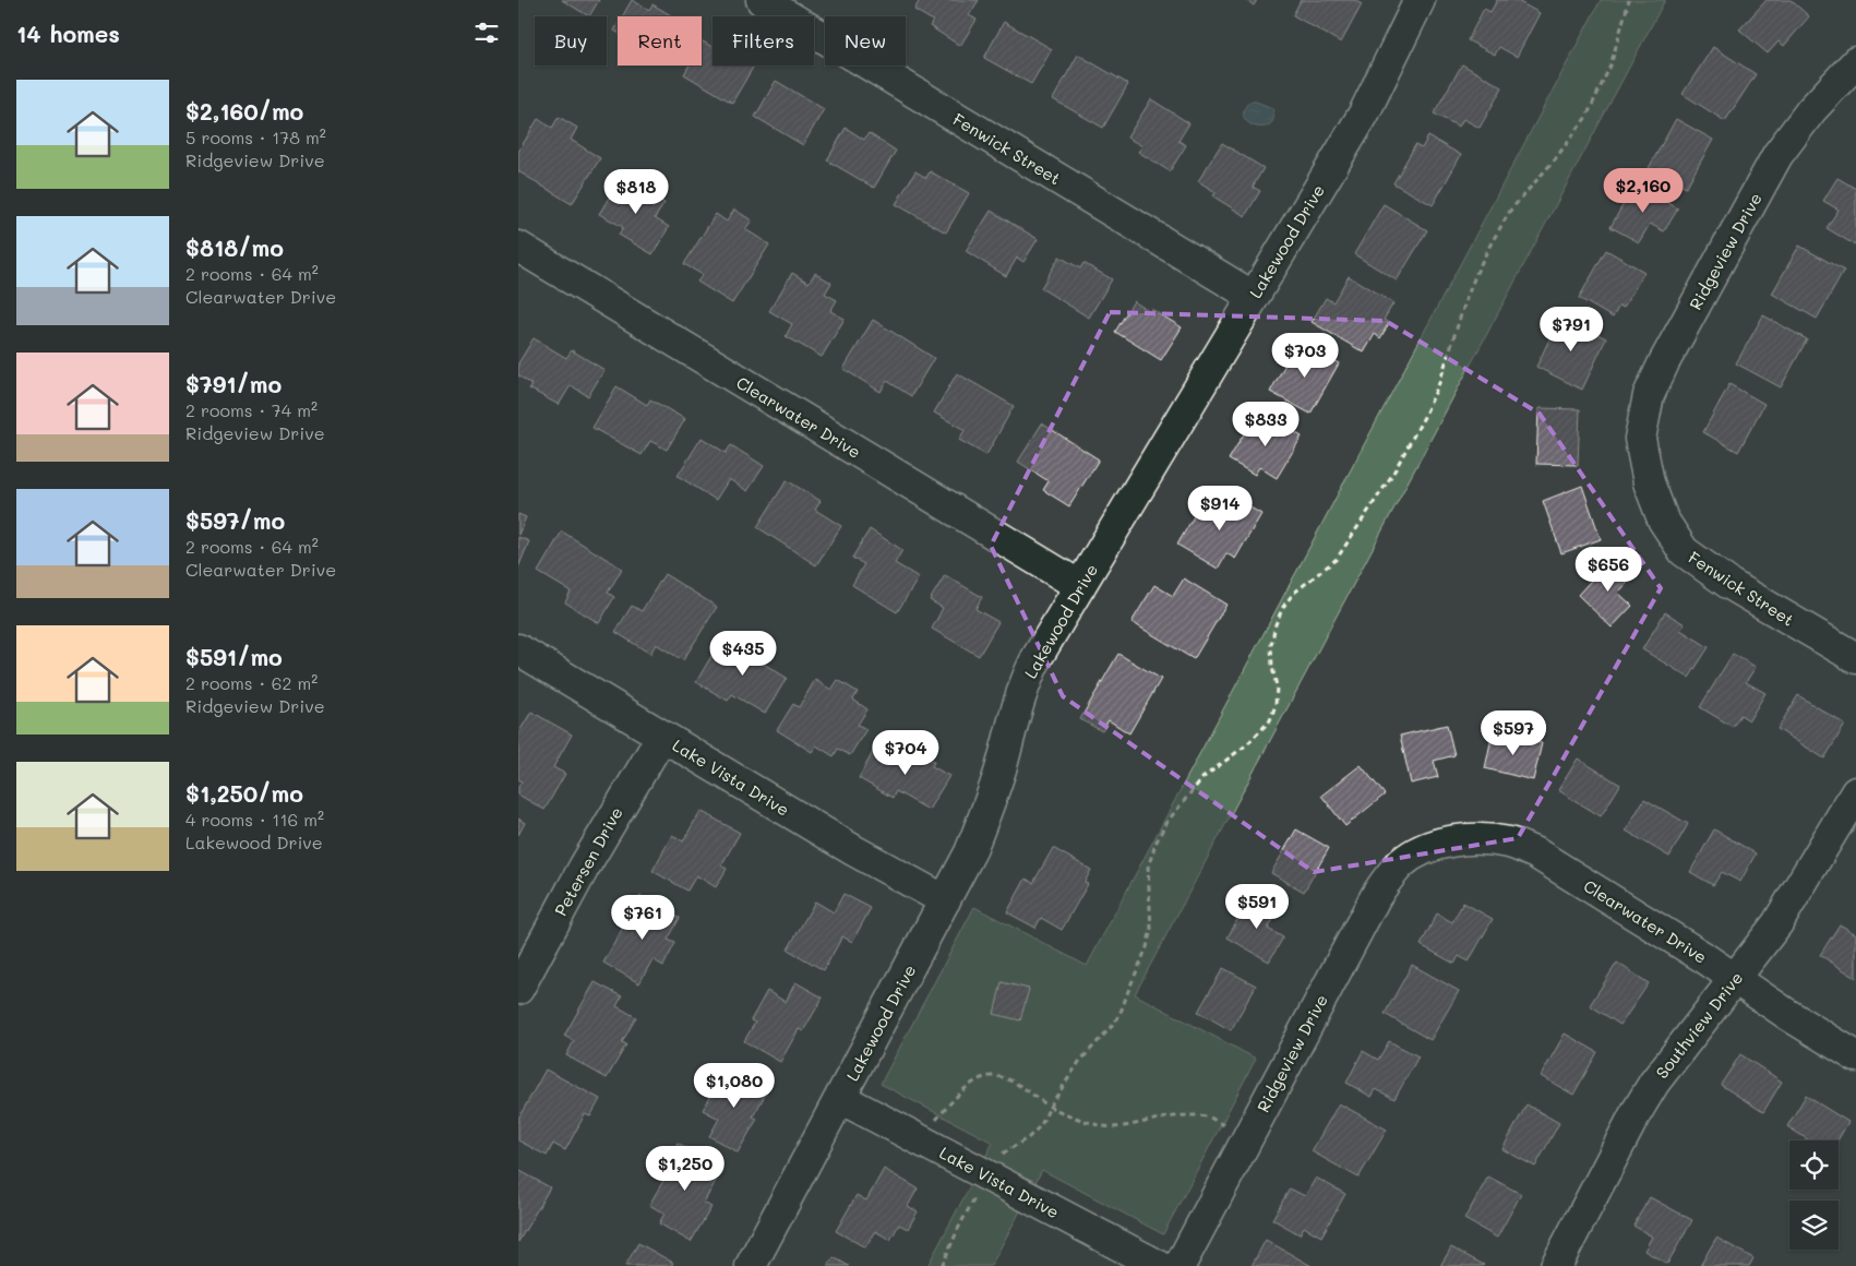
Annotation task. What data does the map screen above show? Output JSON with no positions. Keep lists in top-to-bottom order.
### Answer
{
  "streets": {
    "street": [
      "Fenwick Street",
      "Lakewood Drive",
      "Ridgeview Drive",
      "Clearwater Drive",
      "Lake Vista Drive",
      "Petersen Drive",
      "Southview Drive"
    ]
  },
  "crossings": [
    ["Fenwick Street", "Lakewood Drive"],
    ["Fenwick Street", "Ridgeview Drive"],
    ["Lakewood Drive", "Clearwater Drive"],
    ["Lakewood Drive", "Lake Vista Drive"],
    ["Ridgeview Drive", "Clearwater Drive"],
    ["Clearwater Drive", "Southview Drive"],
    ["Lake Vista Drive", "Petersen Drive"]
  ],
  "page": {
    "heading": "14 homes",
    "chip": [
      "Buy",
      "Rent",
      "Filters",
      "New"
    ],
    "list": [
      {
        "name": "$2,160/mo",
        "note": "5 rooms · 178 m² · Ridgeview Drive"
      },
      {
        "name": "$818/mo",
        "note": "2 rooms · 64 m² · Clearwater Drive"
      },
      {
        "name": "$791/mo",
        "note": "2 rooms · 74 m² · Ridgeview Drive"
      },
      {
        "name": "$597/mo",
        "note": "2 rooms · 64 m² · Clearwater Drive"
      },
      {
        "name": "$591/mo",
        "note": "2 rooms · 62 m² · Ridgeview Drive"
      },
      {
        "name": "$1,250/mo",
        "note": "4 rooms · 116 m² · Lakewood Drive"
      }
    ],
    "price": [
      "$2,160",
      "$818",
      "$791",
      "$703",
      "$833",
      "$914",
      "$656",
      "$435",
      "$597",
      "$704",
      "$591",
      "$761",
      "$1,080",
      "$1,250"
    ]
  }
}
